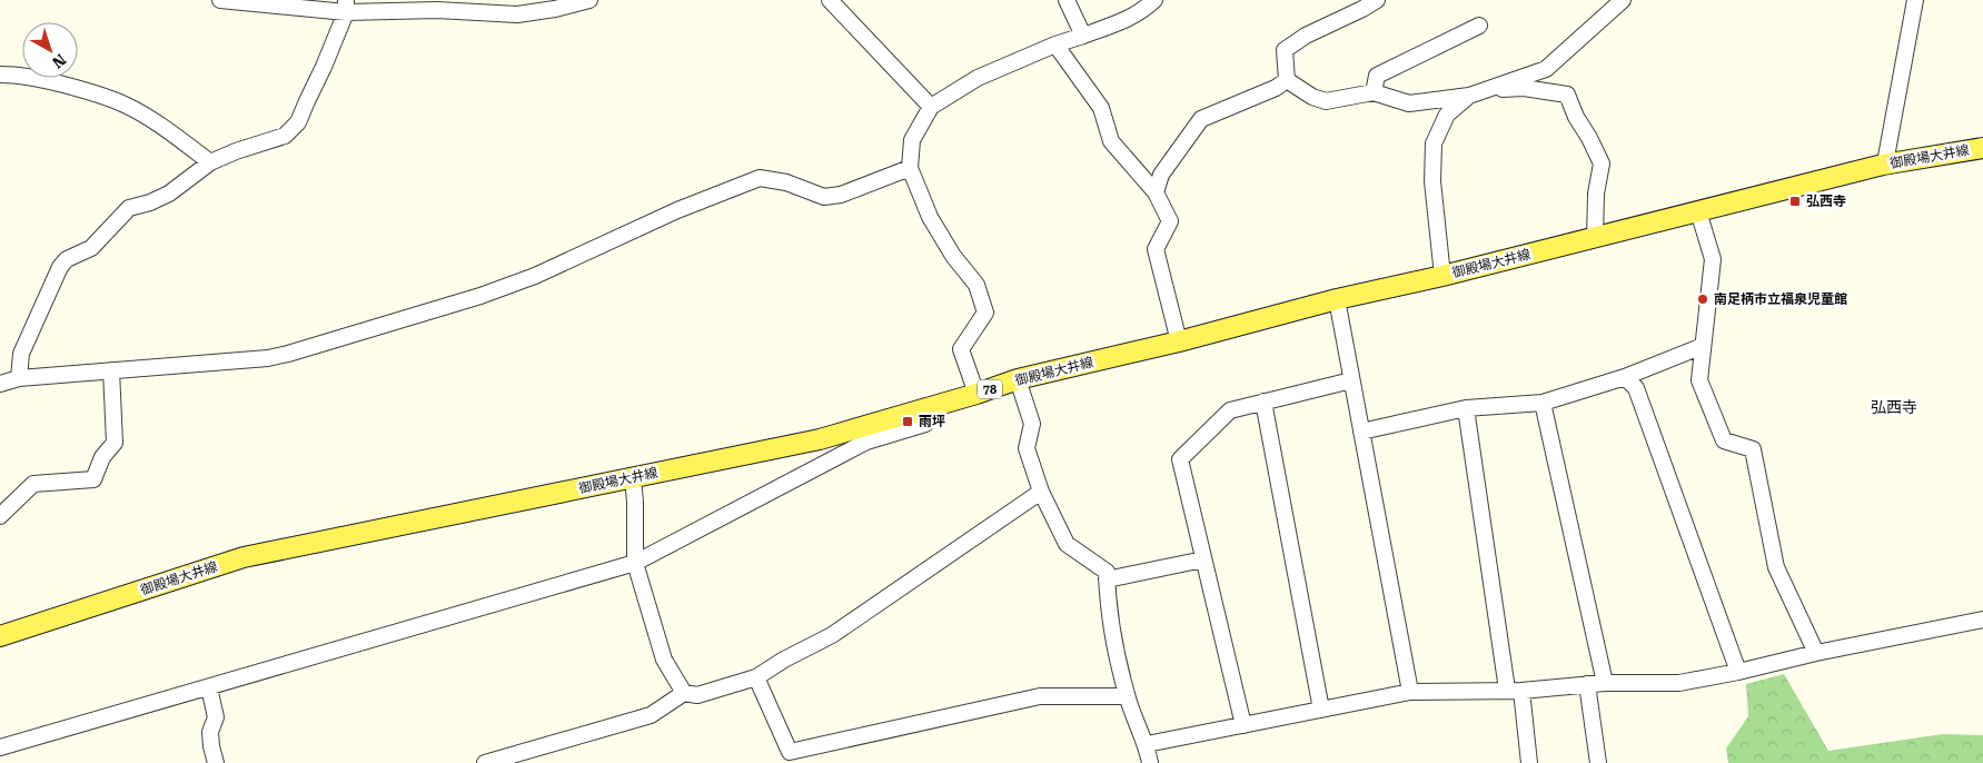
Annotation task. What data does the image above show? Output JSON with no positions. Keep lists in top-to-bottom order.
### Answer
{
  "streets": {
    "main road": ["御殿場大井線", "78"]
  },
  "districts": ["弘西寺"],
  "places": {
    "transit": ["弘西寺", "雨坪"],
    "other": ["南足柄市立福泉児童館"]
  },
  "north": "bottom right"
}
